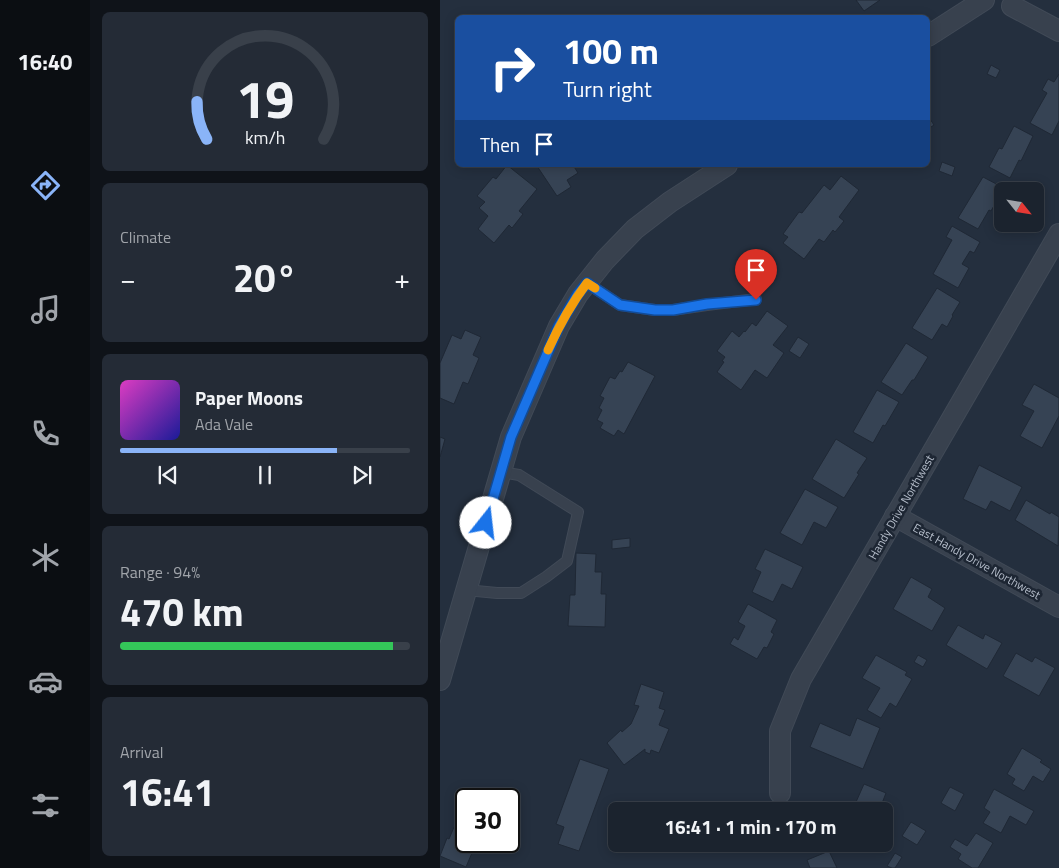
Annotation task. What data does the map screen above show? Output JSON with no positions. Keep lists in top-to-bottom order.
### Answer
{
  "streets": {
    "street": ["Handy Drive Northwest", "East Handy Drive Northwest"]
  },
  "crossings": [
    ["Handy Drive Northwest", "East Handy Drive Northwest"]
  ],
  "north": "bottom right",
  "page": {
    "tabs": "16:40",
    "turn": ["100 m", "Turn right"],
    "then": "Then",
    "tile": [
      "Climate",
      ["Range · 94%", "470 km"],
      ["Arrival", "16:41"]
    ],
    "heat": ["−", "20°", "+"],
    "song": ["Paper Moons", "Ada Vale"],
    "limit": "30",
    "trip": "16:41 · 1 min · 170 m",
    "gauge": ["19", "km/h"]
  }
}
